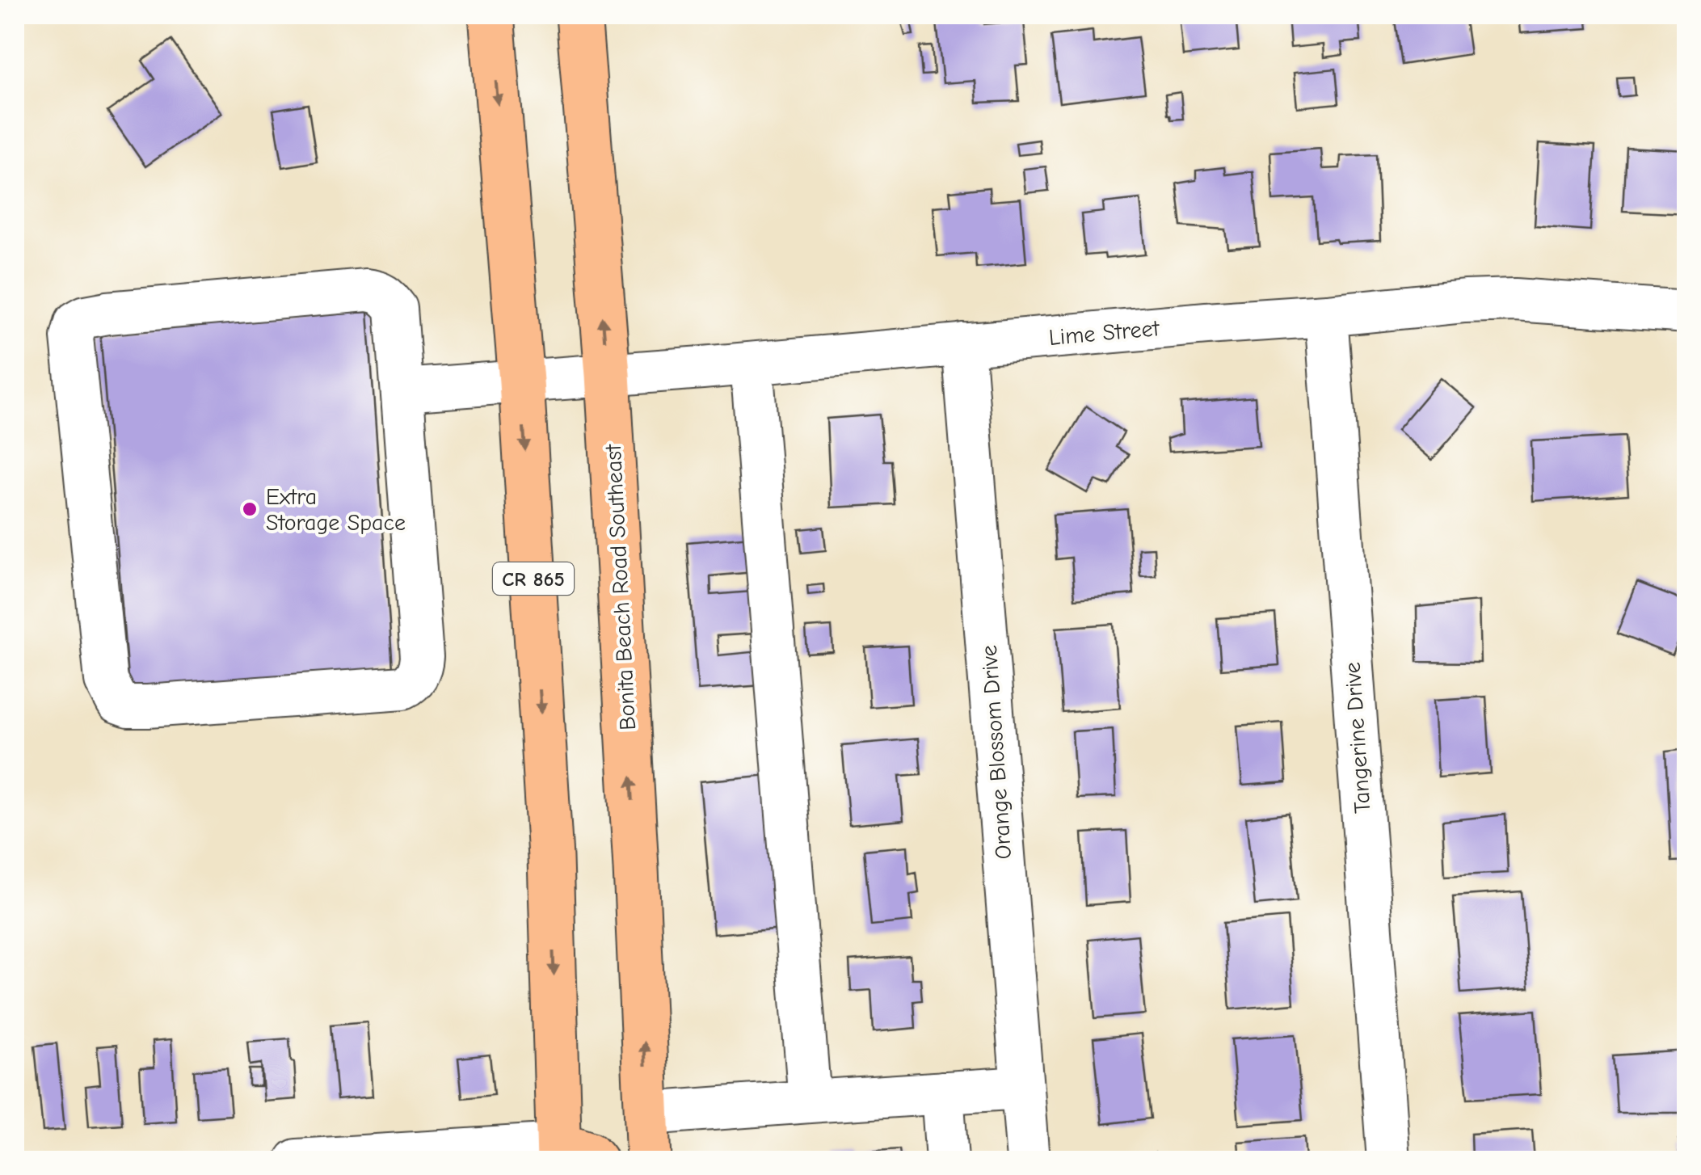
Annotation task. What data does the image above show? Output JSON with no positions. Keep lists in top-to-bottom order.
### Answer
{
  "streets": {
    "main road": ["CR 865", "Bonita Beach Road Southeast"],
    "street": ["Lime Street", "Tangerine Drive", "Orange Blossom Drive"]
  },
  "crossings": [
    ["Lime Street", "CR 865"],
    ["Lime Street", "Bonita Beach Road Southeast"],
    ["Lime Street", "Tangerine Drive"],
    ["Lime Street", "Orange Blossom Drive"]
  ],
  "places": ["Extra Storage Space"]
}
